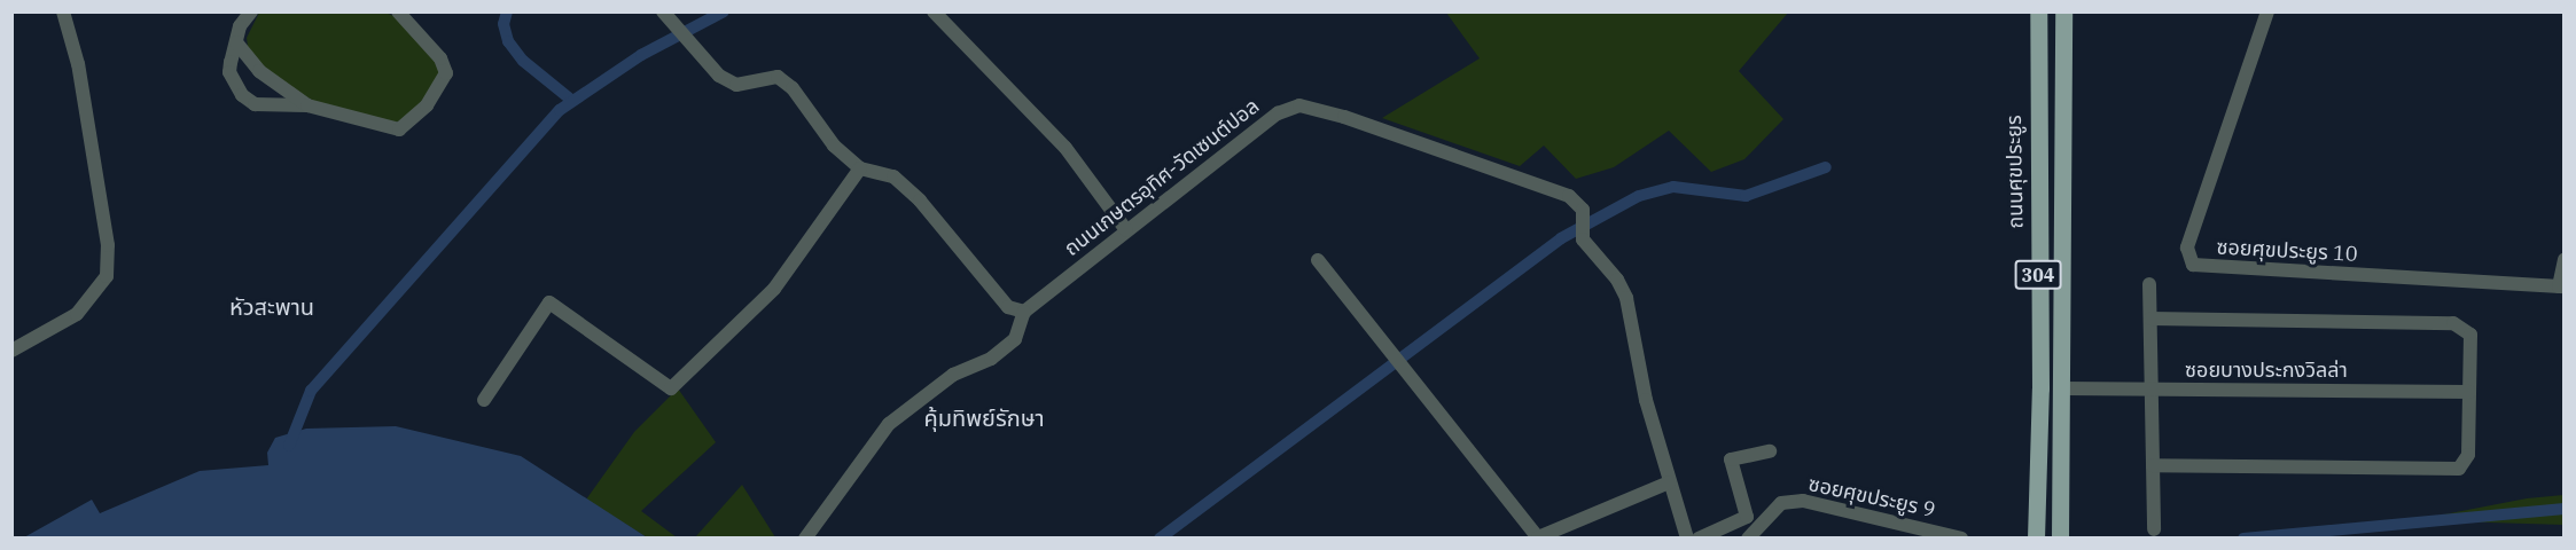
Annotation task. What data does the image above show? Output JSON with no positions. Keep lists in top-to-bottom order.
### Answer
{
  "streets": {
    "main road": ["ถนนศุขประยูร", "304"],
    "street": [
      "ถนนเกษตรอุทิศ-วัดเซนต์ปอล",
      "ซอยศุขประยูร 10",
      "ซอยบางประกงวิลล่า",
      "ซอยศุขประยูร 9"
    ]
  },
  "crossings": [
    ["304", "ซอยบางประกงวิลล่า"]
  ],
  "districts": ["หัวสะพาน", "คุ้มทิพย์รักษา"]
}
